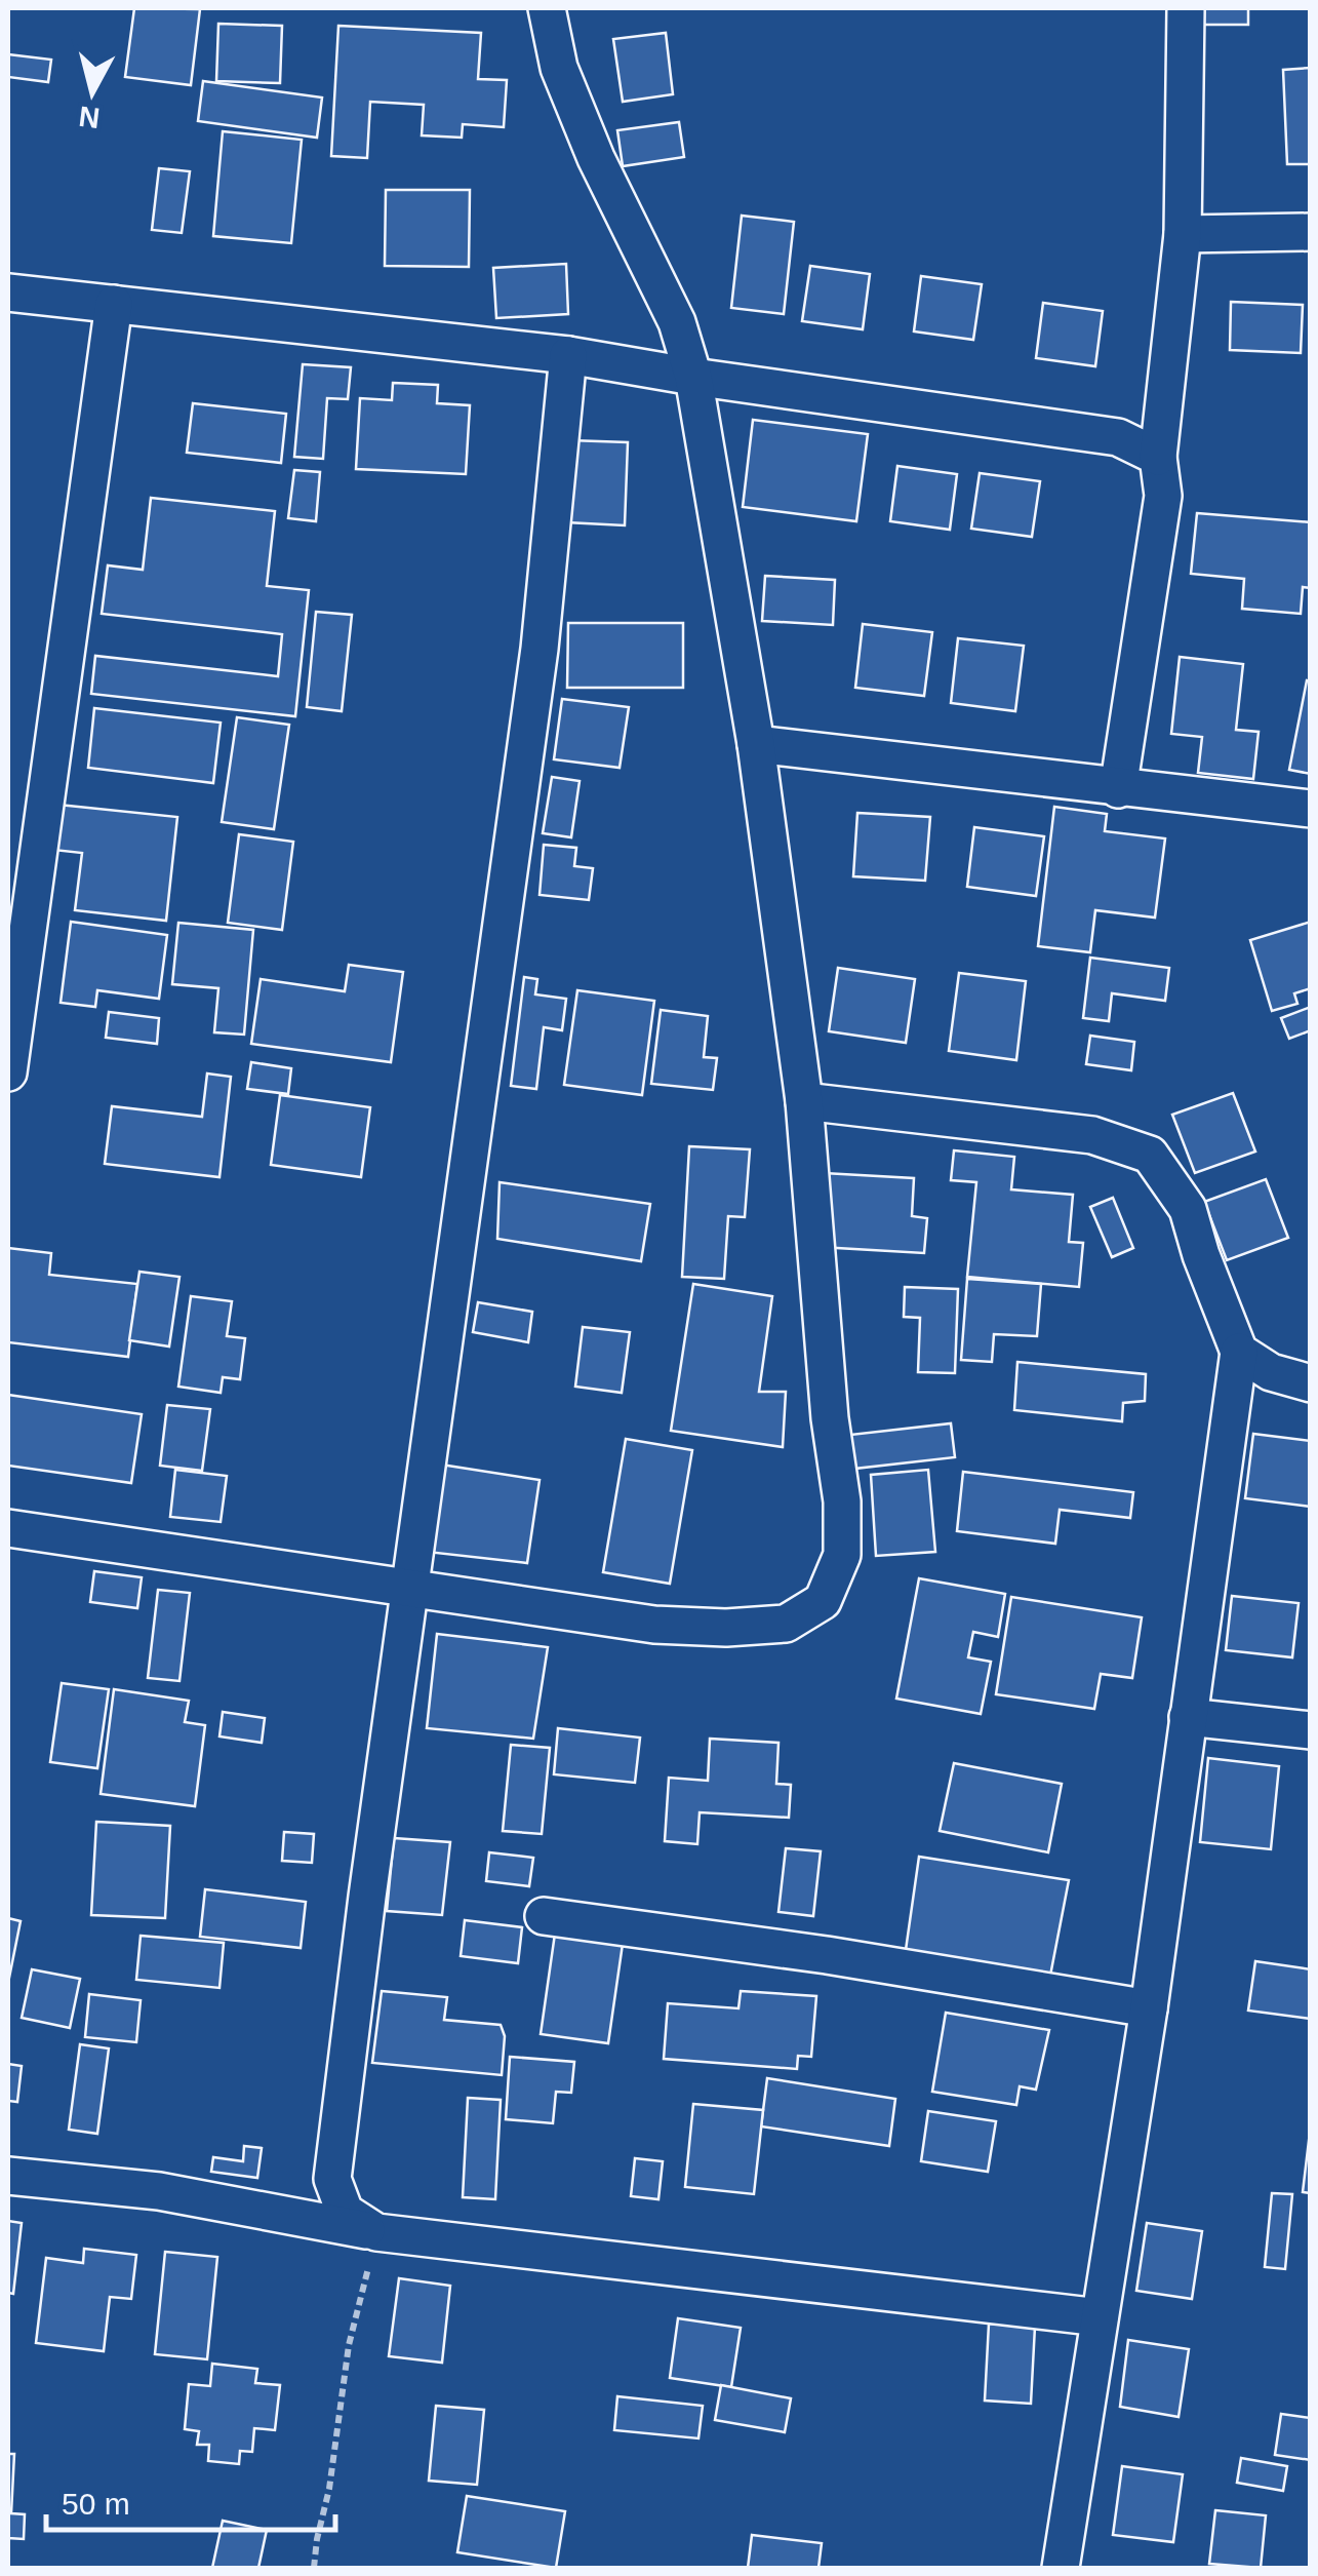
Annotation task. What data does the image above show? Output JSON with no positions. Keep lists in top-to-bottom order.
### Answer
{
  "scale_bar": "50 m",
  "north": "bottom"
}
